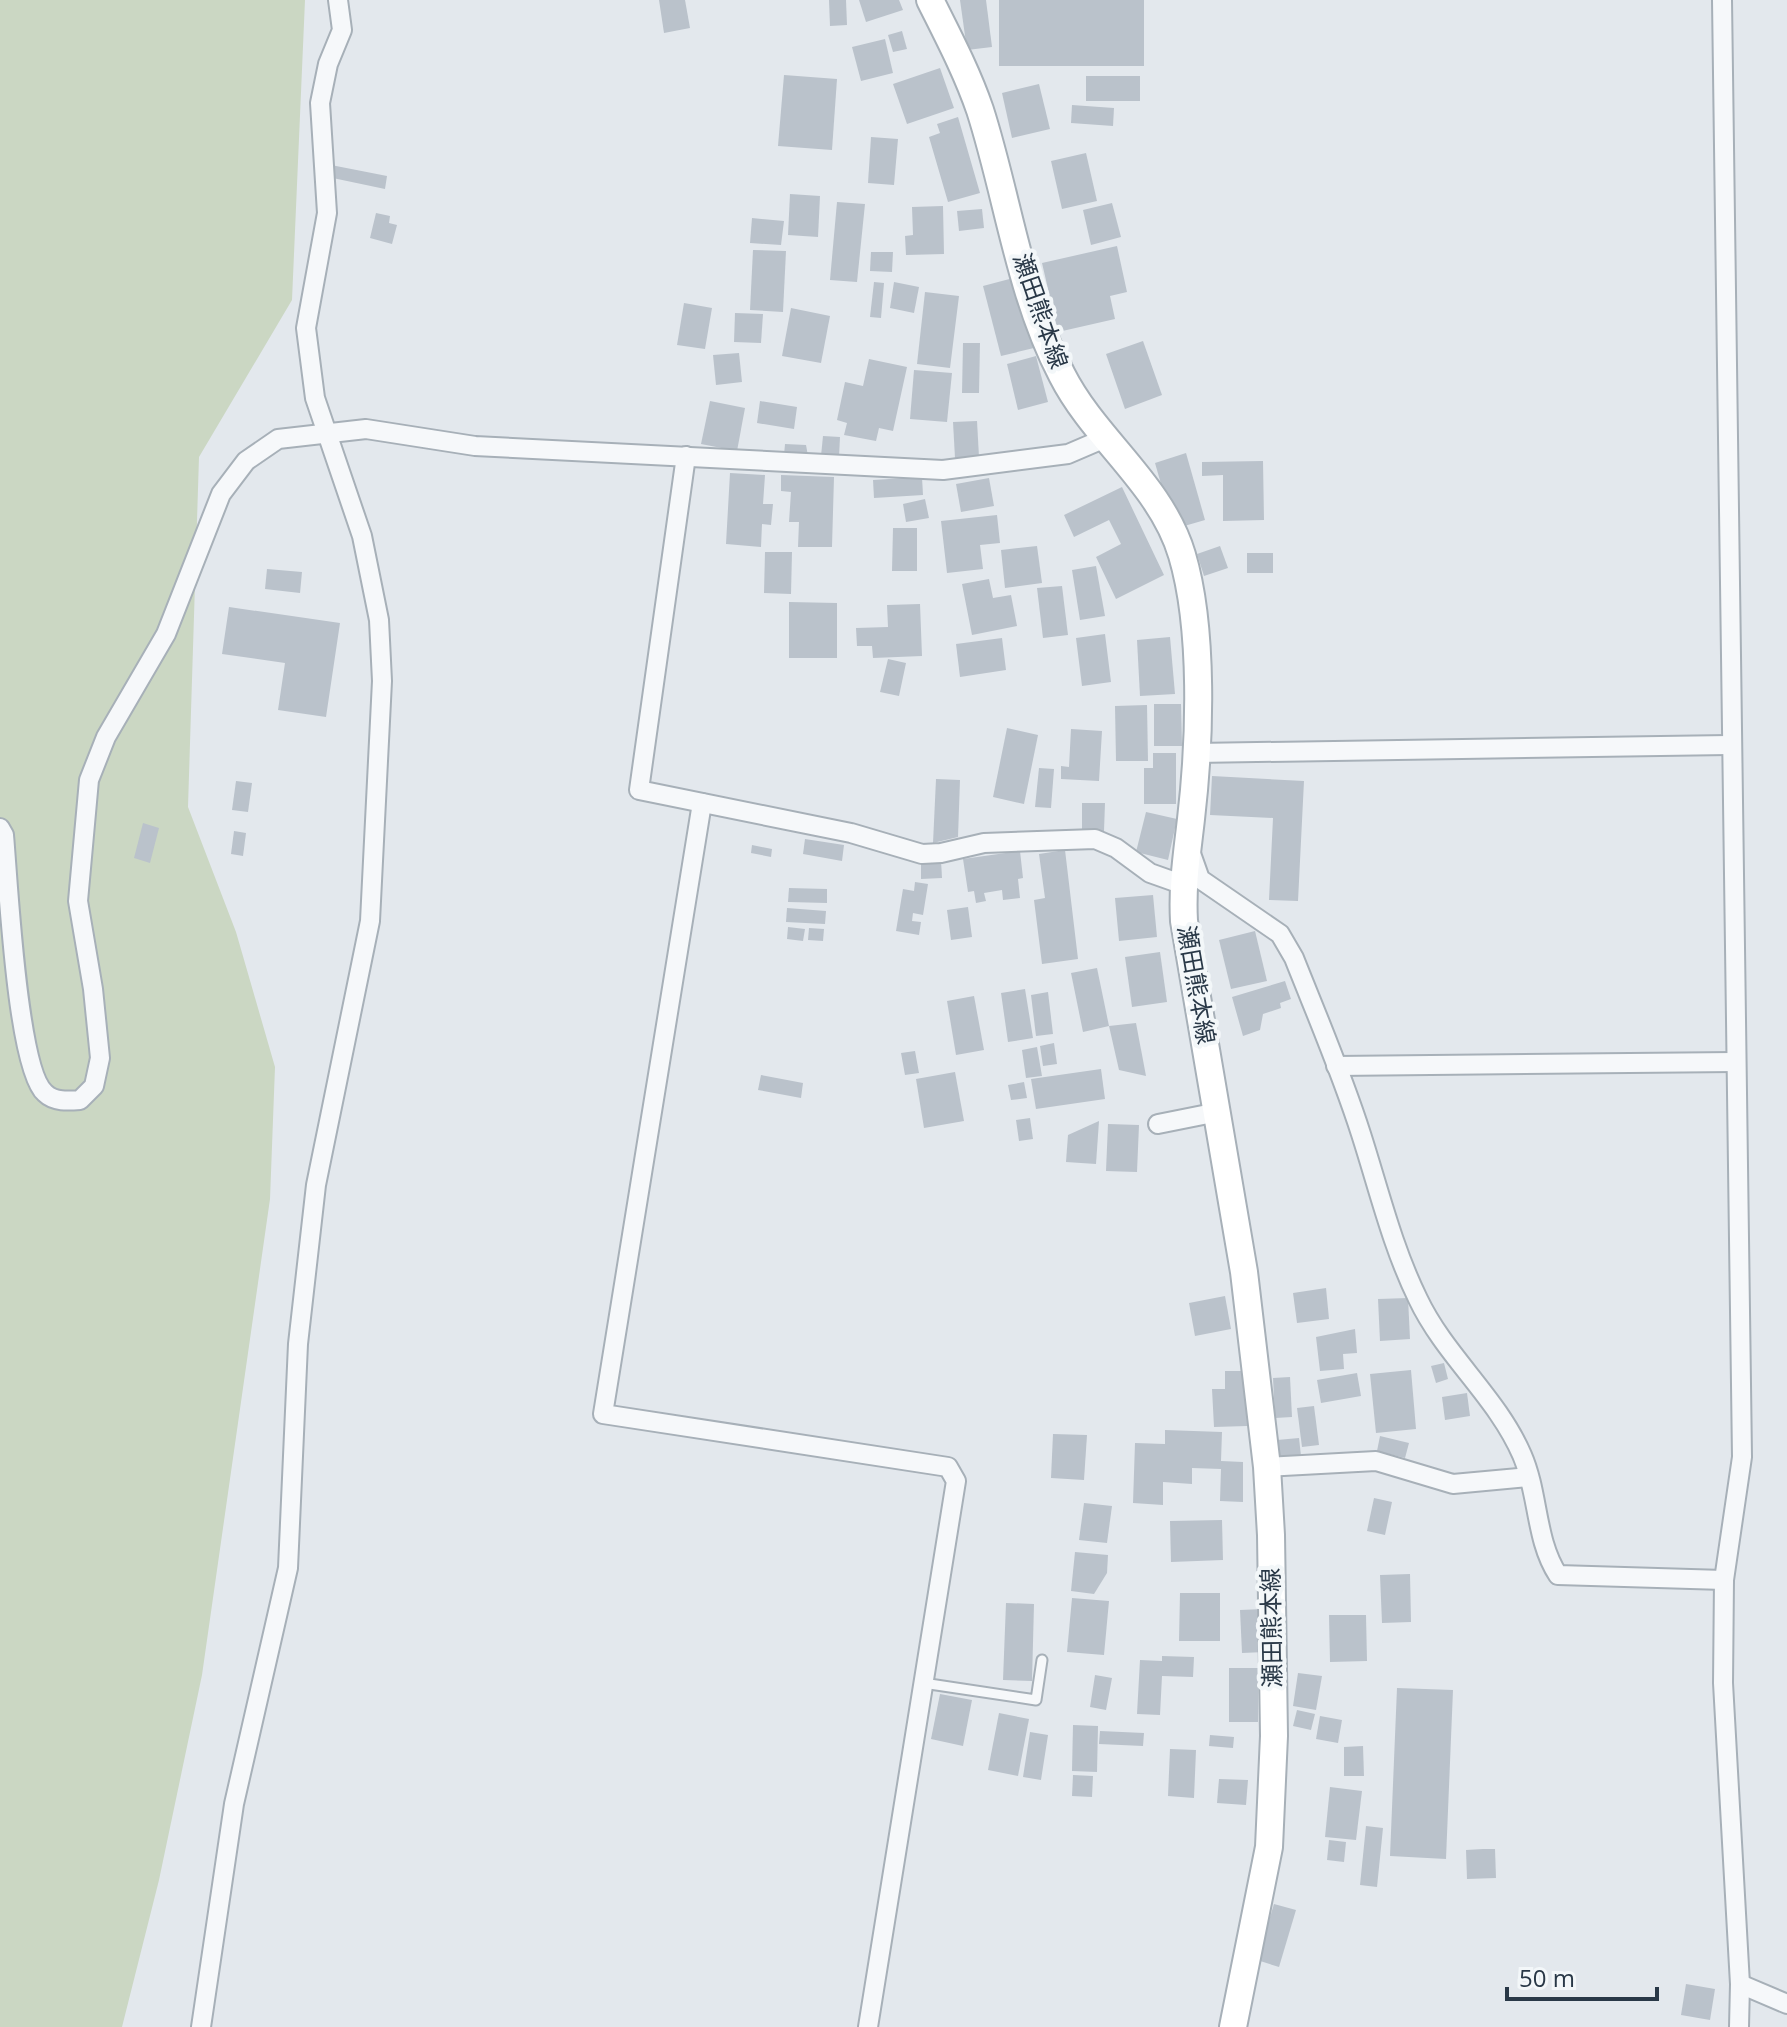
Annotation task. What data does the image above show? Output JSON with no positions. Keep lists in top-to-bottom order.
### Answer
{
  "streets": {
    "main road": ["瀬田熊本線"]
  },
  "scale_bar": "50 m"
}
